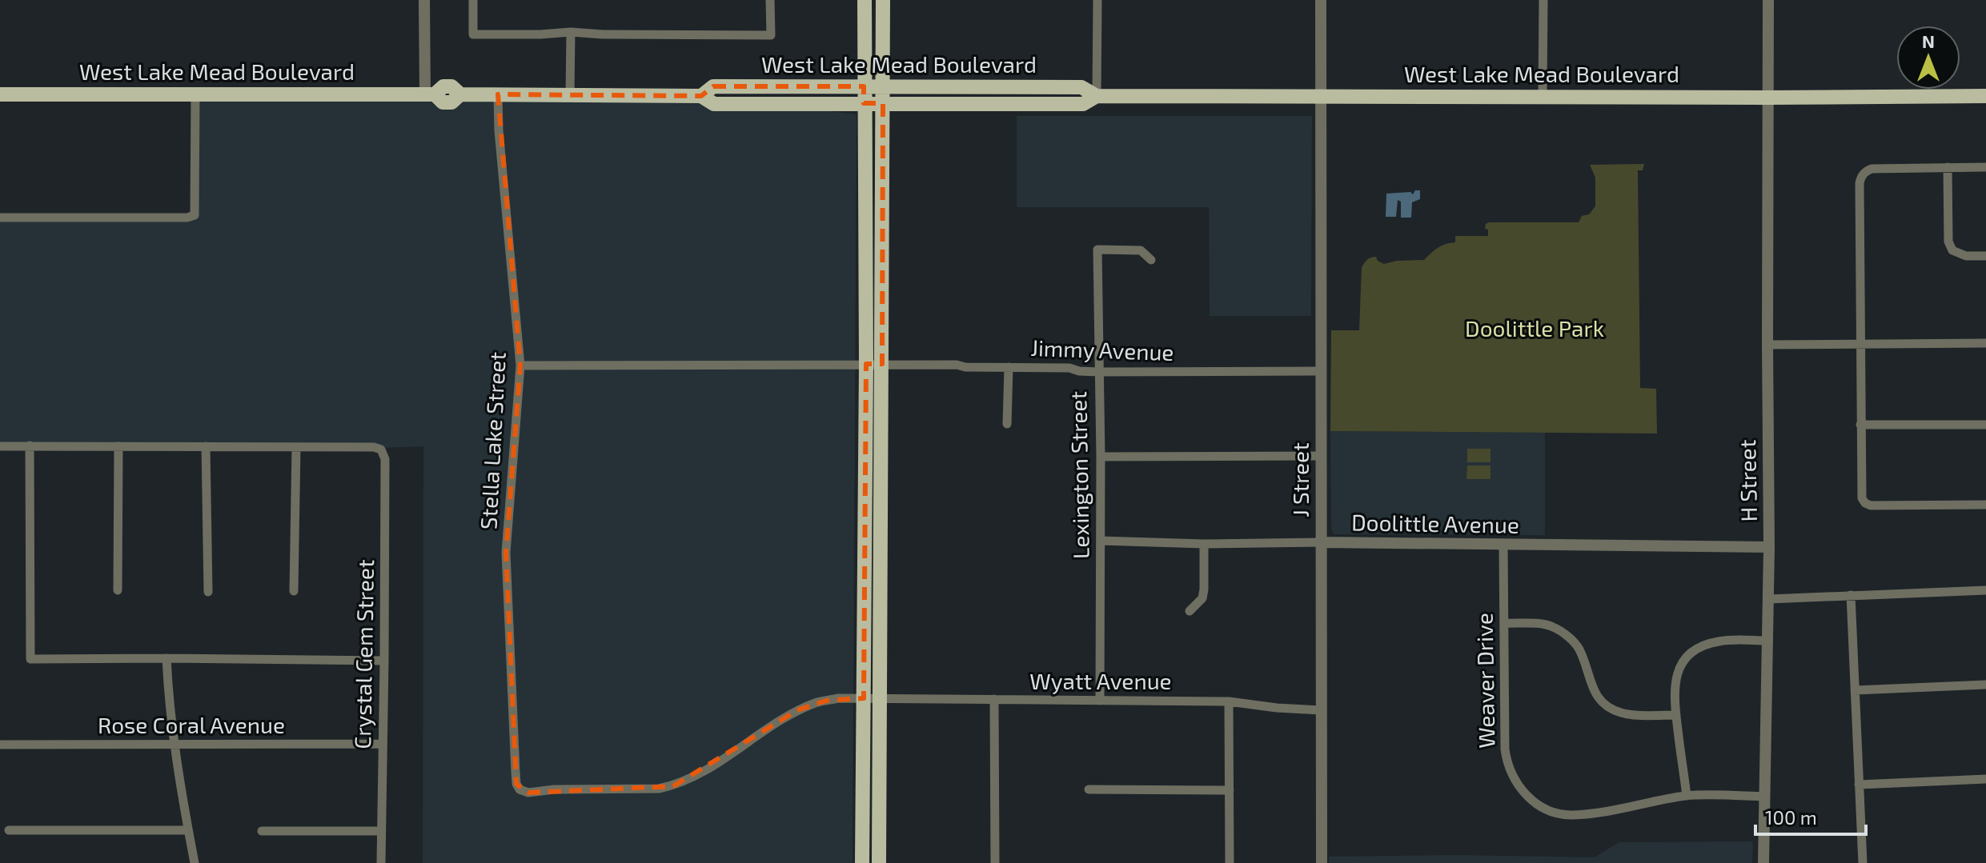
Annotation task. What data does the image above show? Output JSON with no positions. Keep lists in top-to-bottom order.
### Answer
{
  "streets": {
    "main road": ["West Lake Mead Boulevard"],
    "street": [
      "Jimmy Avenue",
      "Stella Lake Street",
      "Lexington Street",
      "J Street",
      "H Street",
      "Doolittle Avenue",
      "Crystal Gem Street",
      "Weaver Drive",
      "Wyatt Avenue",
      "Rose Coral Avenue"
    ]
  },
  "crossings": [
    ["West Lake Mead Boulevard", "Stella Lake Street"],
    ["West Lake Mead Boulevard", "J Street"],
    ["West Lake Mead Boulevard", "H Street"],
    ["Jimmy Avenue", "Stella Lake Street"],
    ["Jimmy Avenue", "Lexington Street"],
    ["Jimmy Avenue", "J Street"],
    ["Stella Lake Street", "Wyatt Avenue"],
    ["Lexington Street", "Doolittle Avenue"],
    ["Lexington Street", "Wyatt Avenue"],
    ["J Street", "Doolittle Avenue"],
    ["J Street", "Wyatt Avenue"],
    ["H Street", "Doolittle Avenue"],
    ["H Street", "Weaver Drive"],
    ["Doolittle Avenue", "Weaver Drive"],
    ["Crystal Gem Street", "Rose Coral Avenue"]
  ],
  "parks": ["Doolittle Park"],
  "scale_bar": "100 m",
  "north": "top"
}
